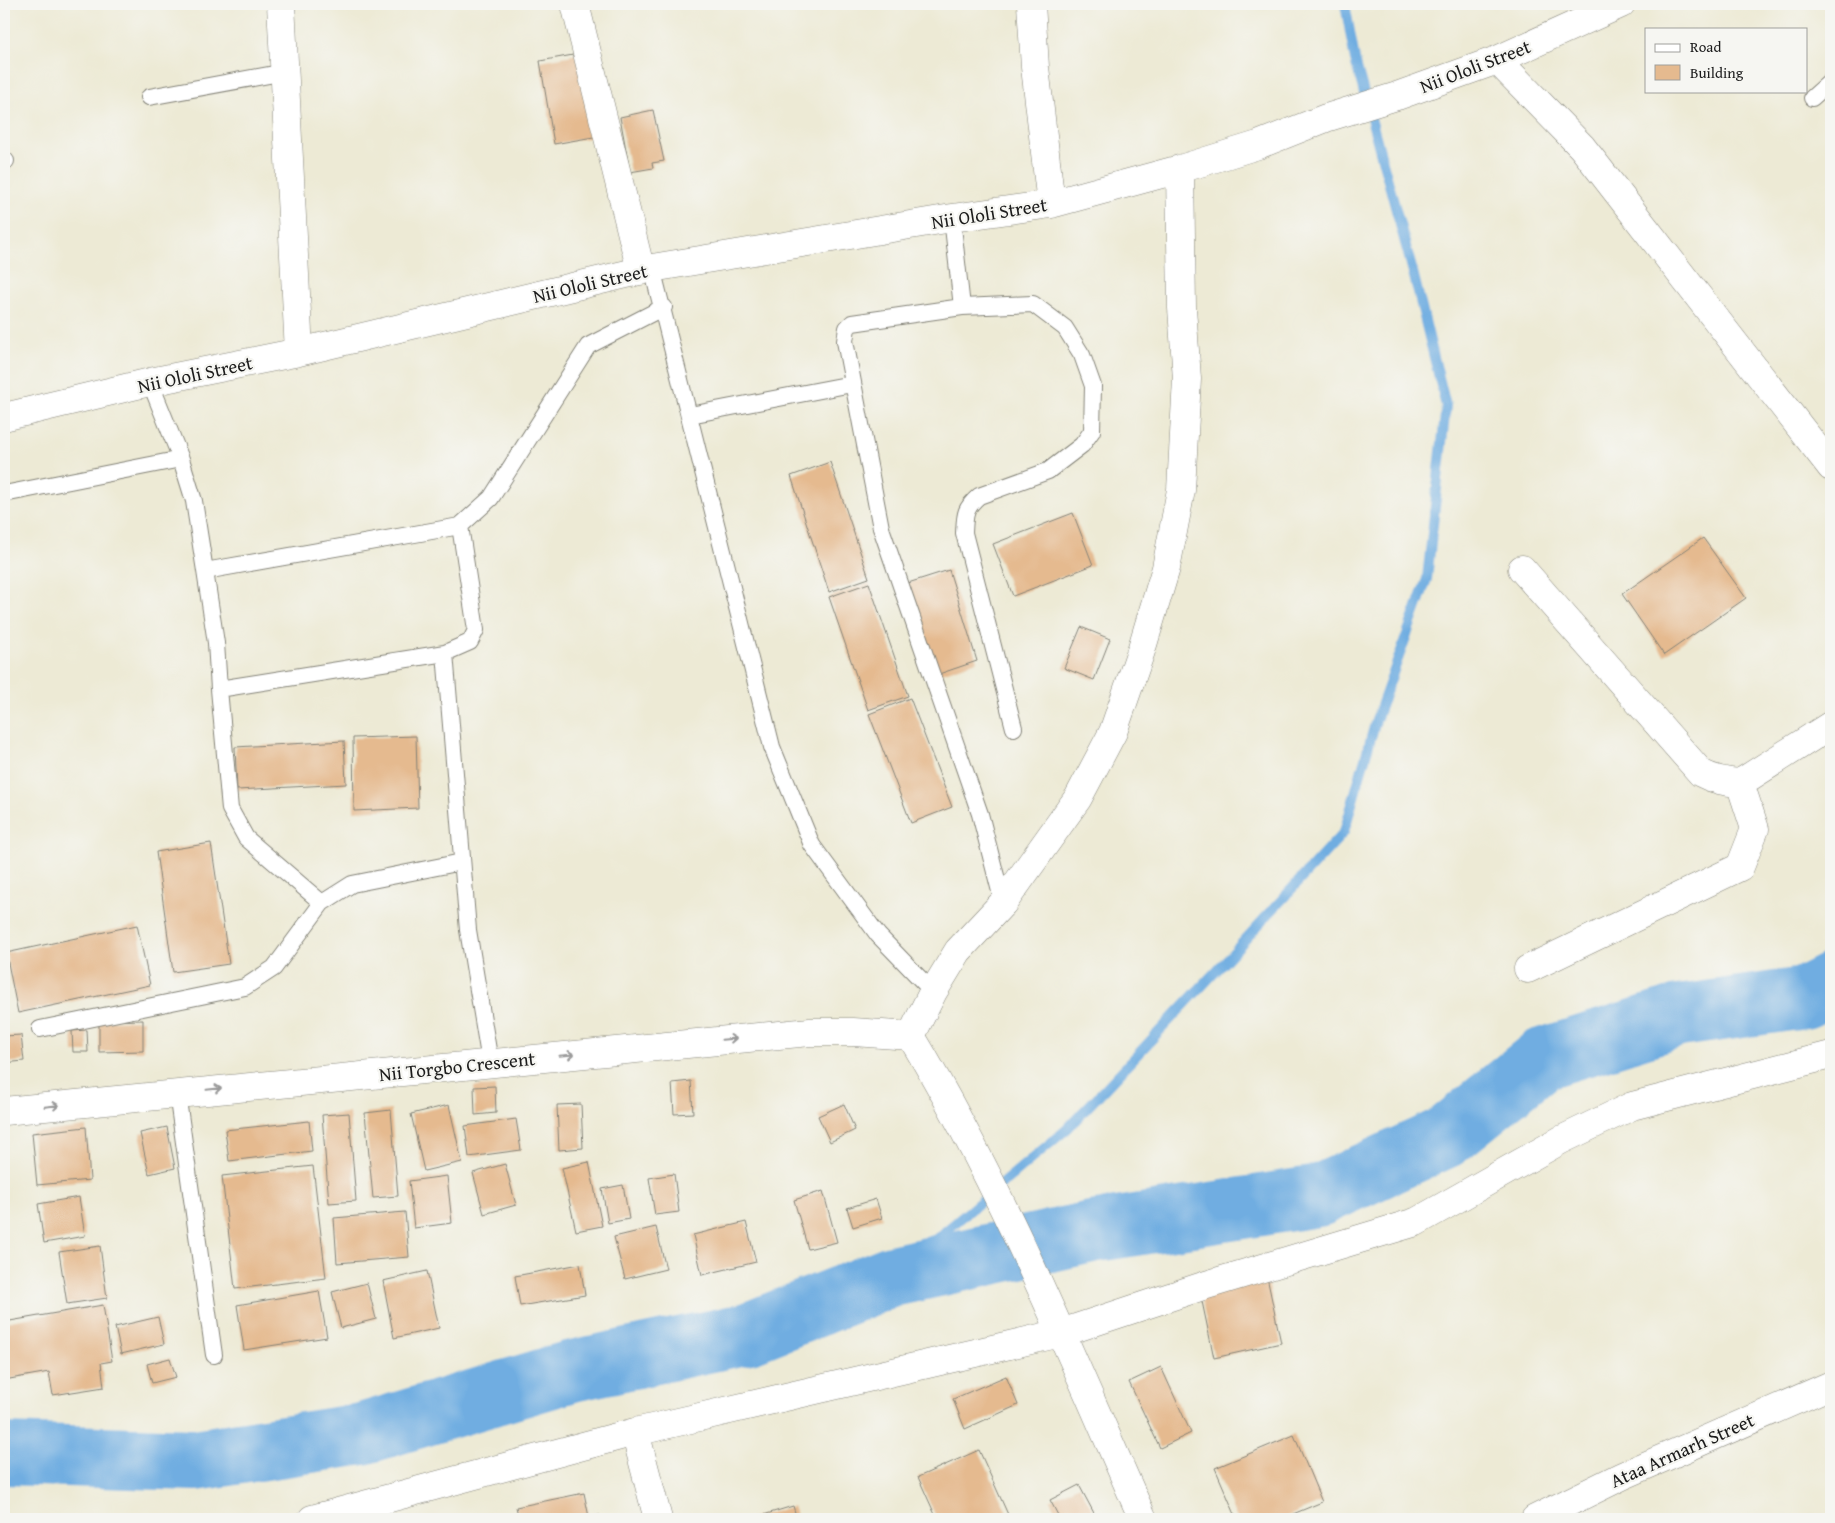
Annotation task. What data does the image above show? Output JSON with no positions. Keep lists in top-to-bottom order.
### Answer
{
  "streets": {
    "street": ["Nii Ololi Street", "Nii Torgbo Crescent", "Ataa Armarh Street"]
  },
  "one_way": ["Nii Torgbo Crescent"],
  "legend": ["Road", "Building"]
}
